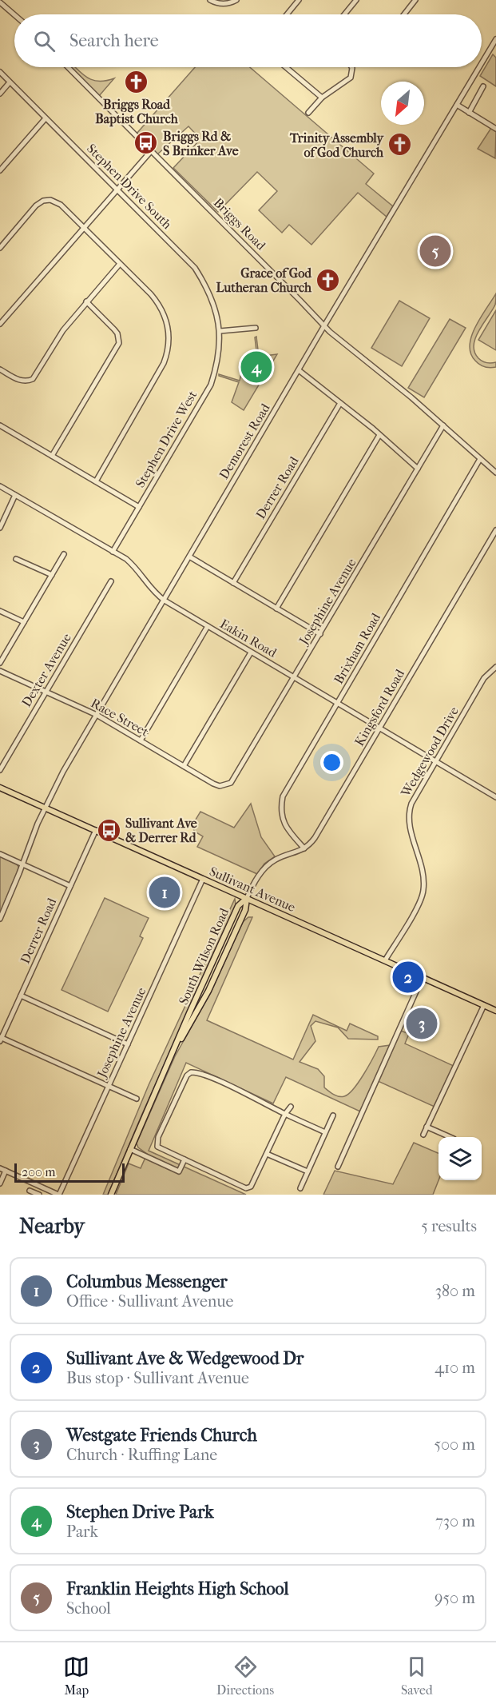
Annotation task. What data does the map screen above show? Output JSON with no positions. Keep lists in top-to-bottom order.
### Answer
{
  "streets": {
    "main road": ["Sullivant Avenue", "South Wilson Road"],
    "street": [
      "Stephen Drive South",
      "Briggs Road",
      "Stephen Drive West",
      "Demorest Road",
      "Derrer Road",
      "Josephine Avenue",
      "Eakin Road",
      "Brixham Road",
      "Dexter Avenue",
      "Kingsford Road",
      "Race Street",
      "Wedgewood Drive"
    ]
  },
  "crossings": [
    ["Stephen Drive South", "Stephen Drive West"],
    ["Briggs Road", "Demorest Road"],
    ["Briggs Road", "Josephine Avenue"],
    ["Briggs Road", "Brixham Road"],
    ["Stephen Drive West", "Eakin Road"],
    ["Demorest Road", "Eakin Road"],
    ["Demorest Road", "Race Street"],
    ["Demorest Road", "Sullivant Avenue"],
    ["Derrer Road", "Sullivant Avenue"],
    ["Josephine Avenue", "Eakin Road"],
    ["Josephine Avenue", "Race Street"],
    ["Josephine Avenue", "Sullivant Avenue"],
    ["Eakin Road", "Brixham Road"],
    ["Eakin Road", "Kingsford Road"],
    ["Eakin Road", "Wedgewood Drive"],
    ["Brixham Road", "Kingsford Road"],
    ["Dexter Avenue", "Race Street"],
    ["Kingsford Road", "Sullivant Avenue"],
    ["Kingsford Road", "South Wilson Road"],
    ["Wedgewood Drive", "Sullivant Avenue"],
    ["Sullivant Avenue", "South Wilson Road"]
  ],
  "places": {
    "church": ["Briggs Road Baptist Church", "Trinity Assembly of God Church", "Grace of God Lutheran Church"],
    "bus stop": ["Briggs Rd & S Brinker Ave", "Sullivant Ave & Derrer Rd"]
  },
  "scale_bar": "200 m",
  "north": "bottom left",
  "page": {
    "search": "Search here",
    "pins": [
      "5",
      "4",
      "1",
      "2",
      "3"
    ],
    "scale": "200 m",
    "heading": ["Nearby", "5 results"],
    "list": [
      {
        "mark": "1",
        "name": "Columbus Messenger",
        "note": "Office · Sullivant Avenue",
        "value": "380 m"
      },
      {
        "mark": "2",
        "name": "Sullivant Ave & Wedgewood Dr",
        "note": "Bus stop · Sullivant Avenue",
        "value": "410 m"
      },
      {
        "mark": "3",
        "name": "Westgate Friends Church",
        "note": "Church · Ruffing Lane",
        "value": "500 m"
      },
      {
        "mark": "4",
        "name": "Stephen Drive Park",
        "note": "Park",
        "value": "730 m"
      },
      {
        "mark": "5",
        "name": "Franklin Heights High School",
        "note": "School",
        "value": "950 m"
      }
    ],
    "nav": ["Map", "Directions", "Saved"]
  }
}
